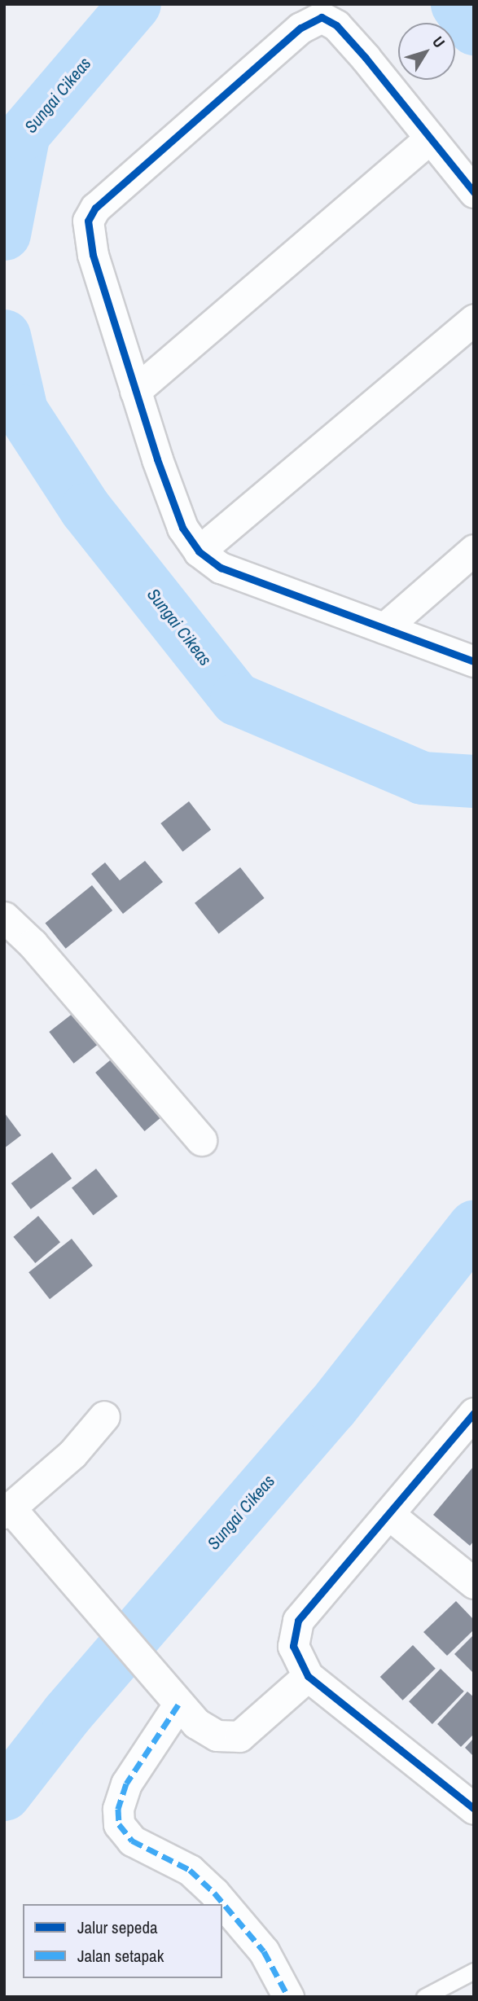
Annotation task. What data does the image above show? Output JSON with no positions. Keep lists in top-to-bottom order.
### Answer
{
  "water": ["Sungai Cikeas"],
  "legend": ["Jalur sepeda", "Jalan setapak"],
  "north": "top right"
}
